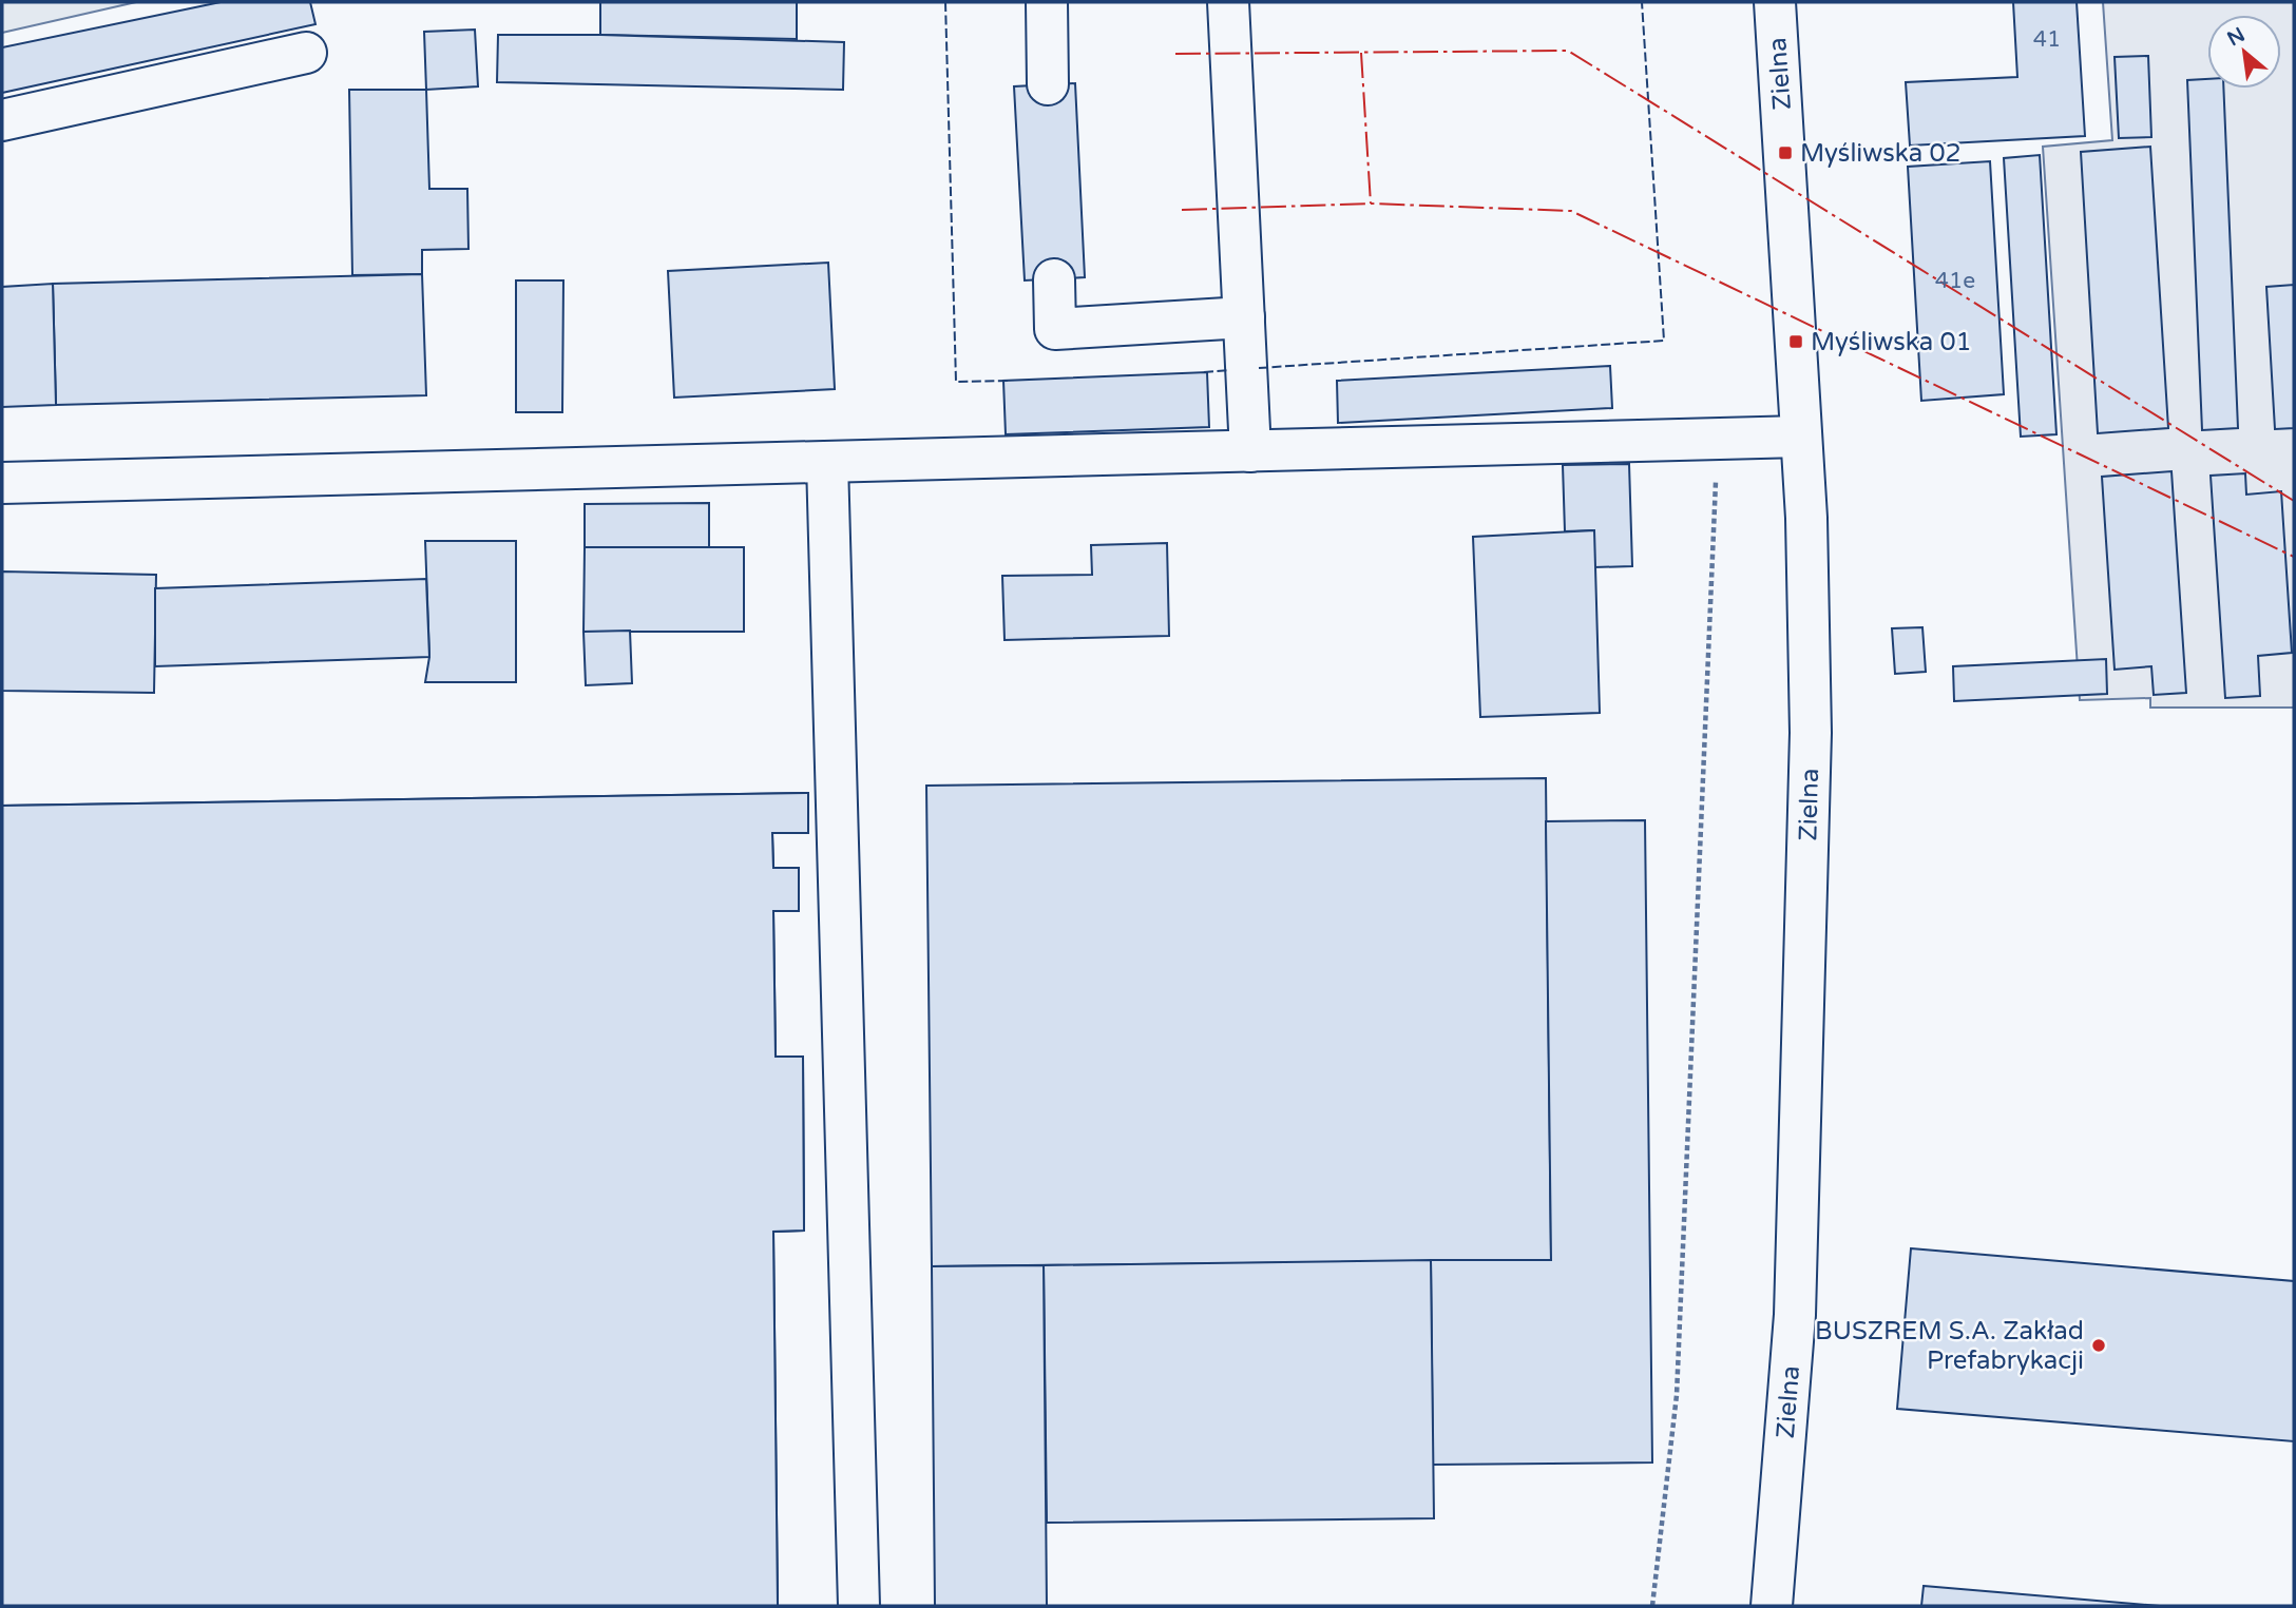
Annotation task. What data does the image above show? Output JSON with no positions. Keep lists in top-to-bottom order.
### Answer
{
  "streets": {
    "street": ["Zielna"]
  },
  "places": {
    "transit": ["Myśliwska 02", "Myśliwska 01"],
    "other": ["BUSZREM S.A. Zakład Prefabrykacji"]
  },
  "house_numbers": ["41", "41e"],
  "north": "top left"
}
